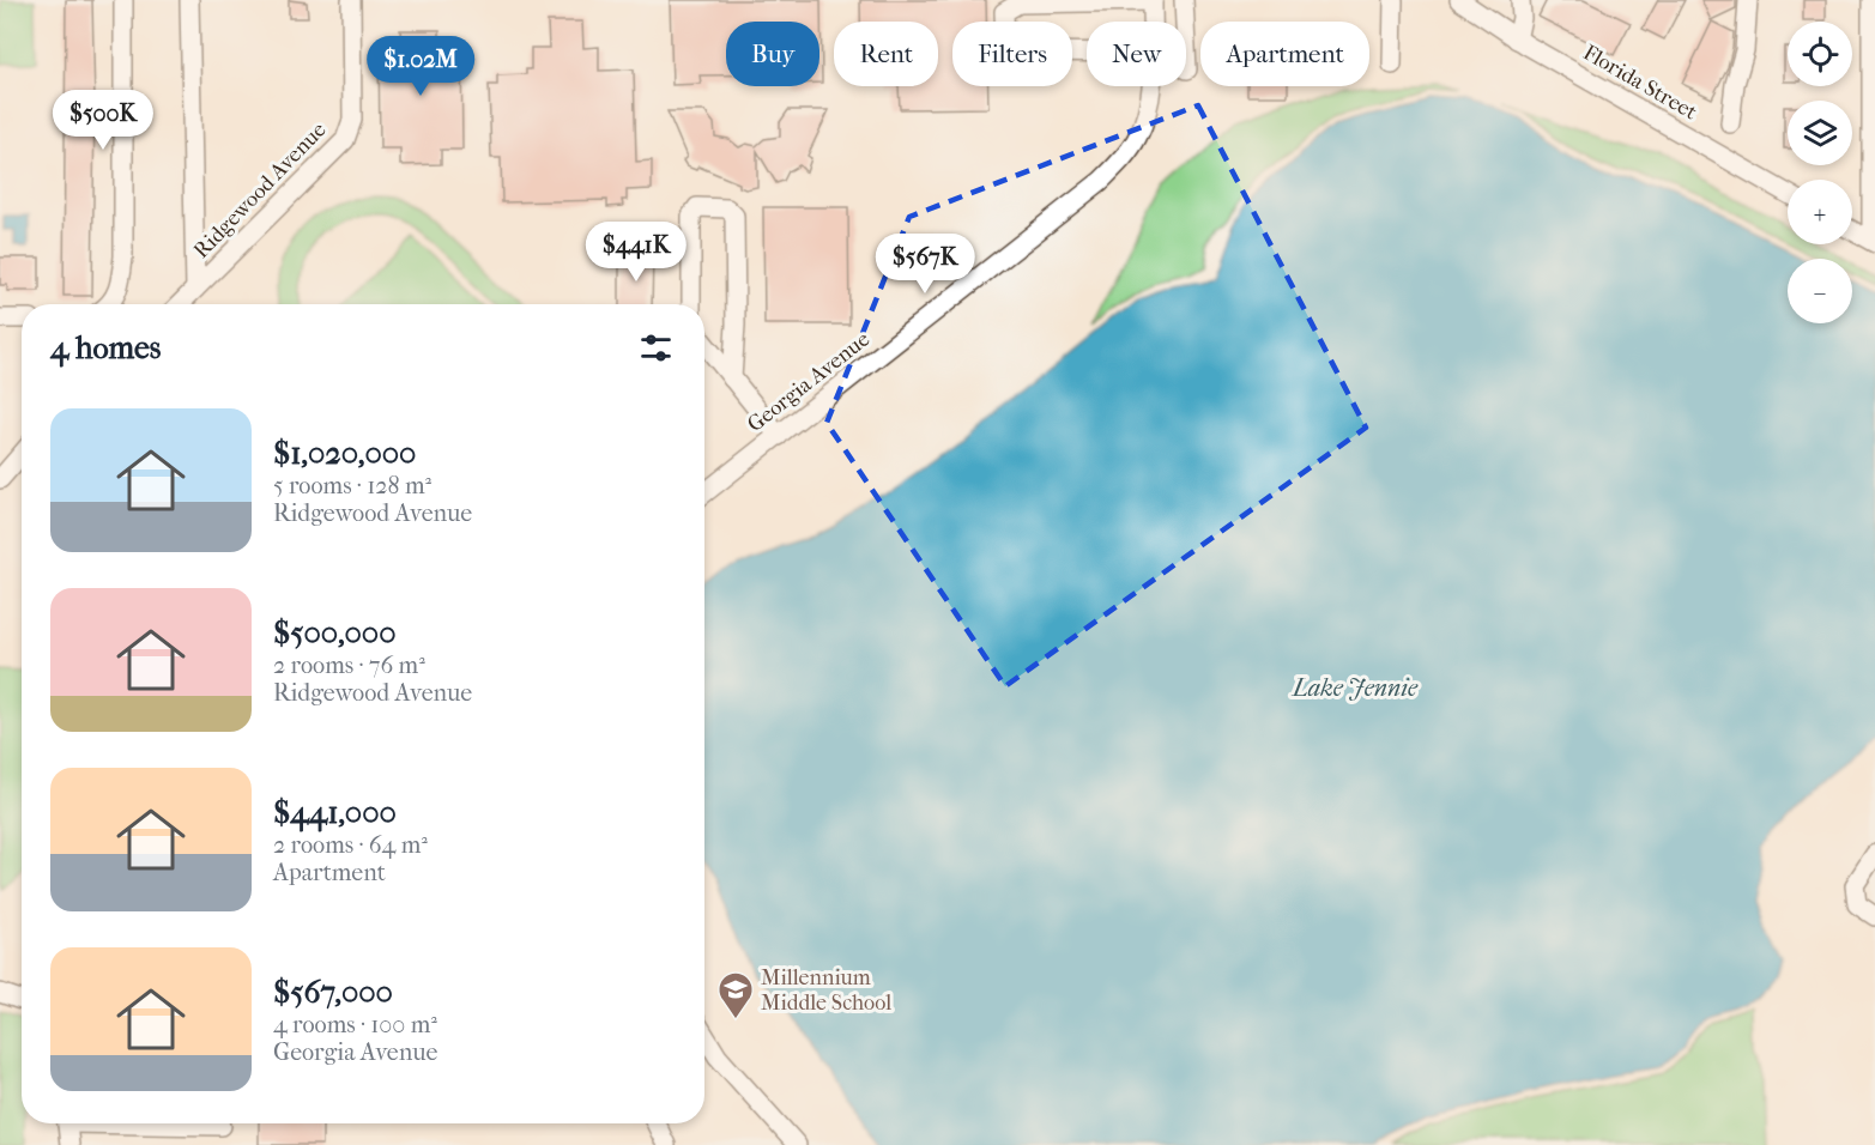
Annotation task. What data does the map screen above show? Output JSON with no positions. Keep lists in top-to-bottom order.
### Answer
{
  "streets": {
    "street": ["Florida Street", "Ridgewood Avenue", "Georgia Avenue"]
  },
  "water": ["Lake Jennie"],
  "places": {
    "school or university": ["Millennium Middle School"]
  },
  "page": {
    "map_buttons": ["+", "−"],
    "chip": [
      "Buy",
      "Rent",
      "Filters",
      "New",
      "Apartment"
    ],
    "price": [
      "$1.02M",
      "$500K",
      "$441K",
      "$567K"
    ],
    "heading": "4 homes",
    "list": [
      {
        "name": "$1,020,000",
        "note": "5 rooms · 128 m² · Ridgewood Avenue"
      },
      {
        "name": "$500,000",
        "note": "2 rooms · 76 m² · Ridgewood Avenue"
      },
      {
        "name": "$441,000",
        "note": "2 rooms · 64 m² · Apartment"
      },
      {
        "name": "$567,000",
        "note": "4 rooms · 100 m² · Georgia Avenue"
      }
    ]
  }
}
